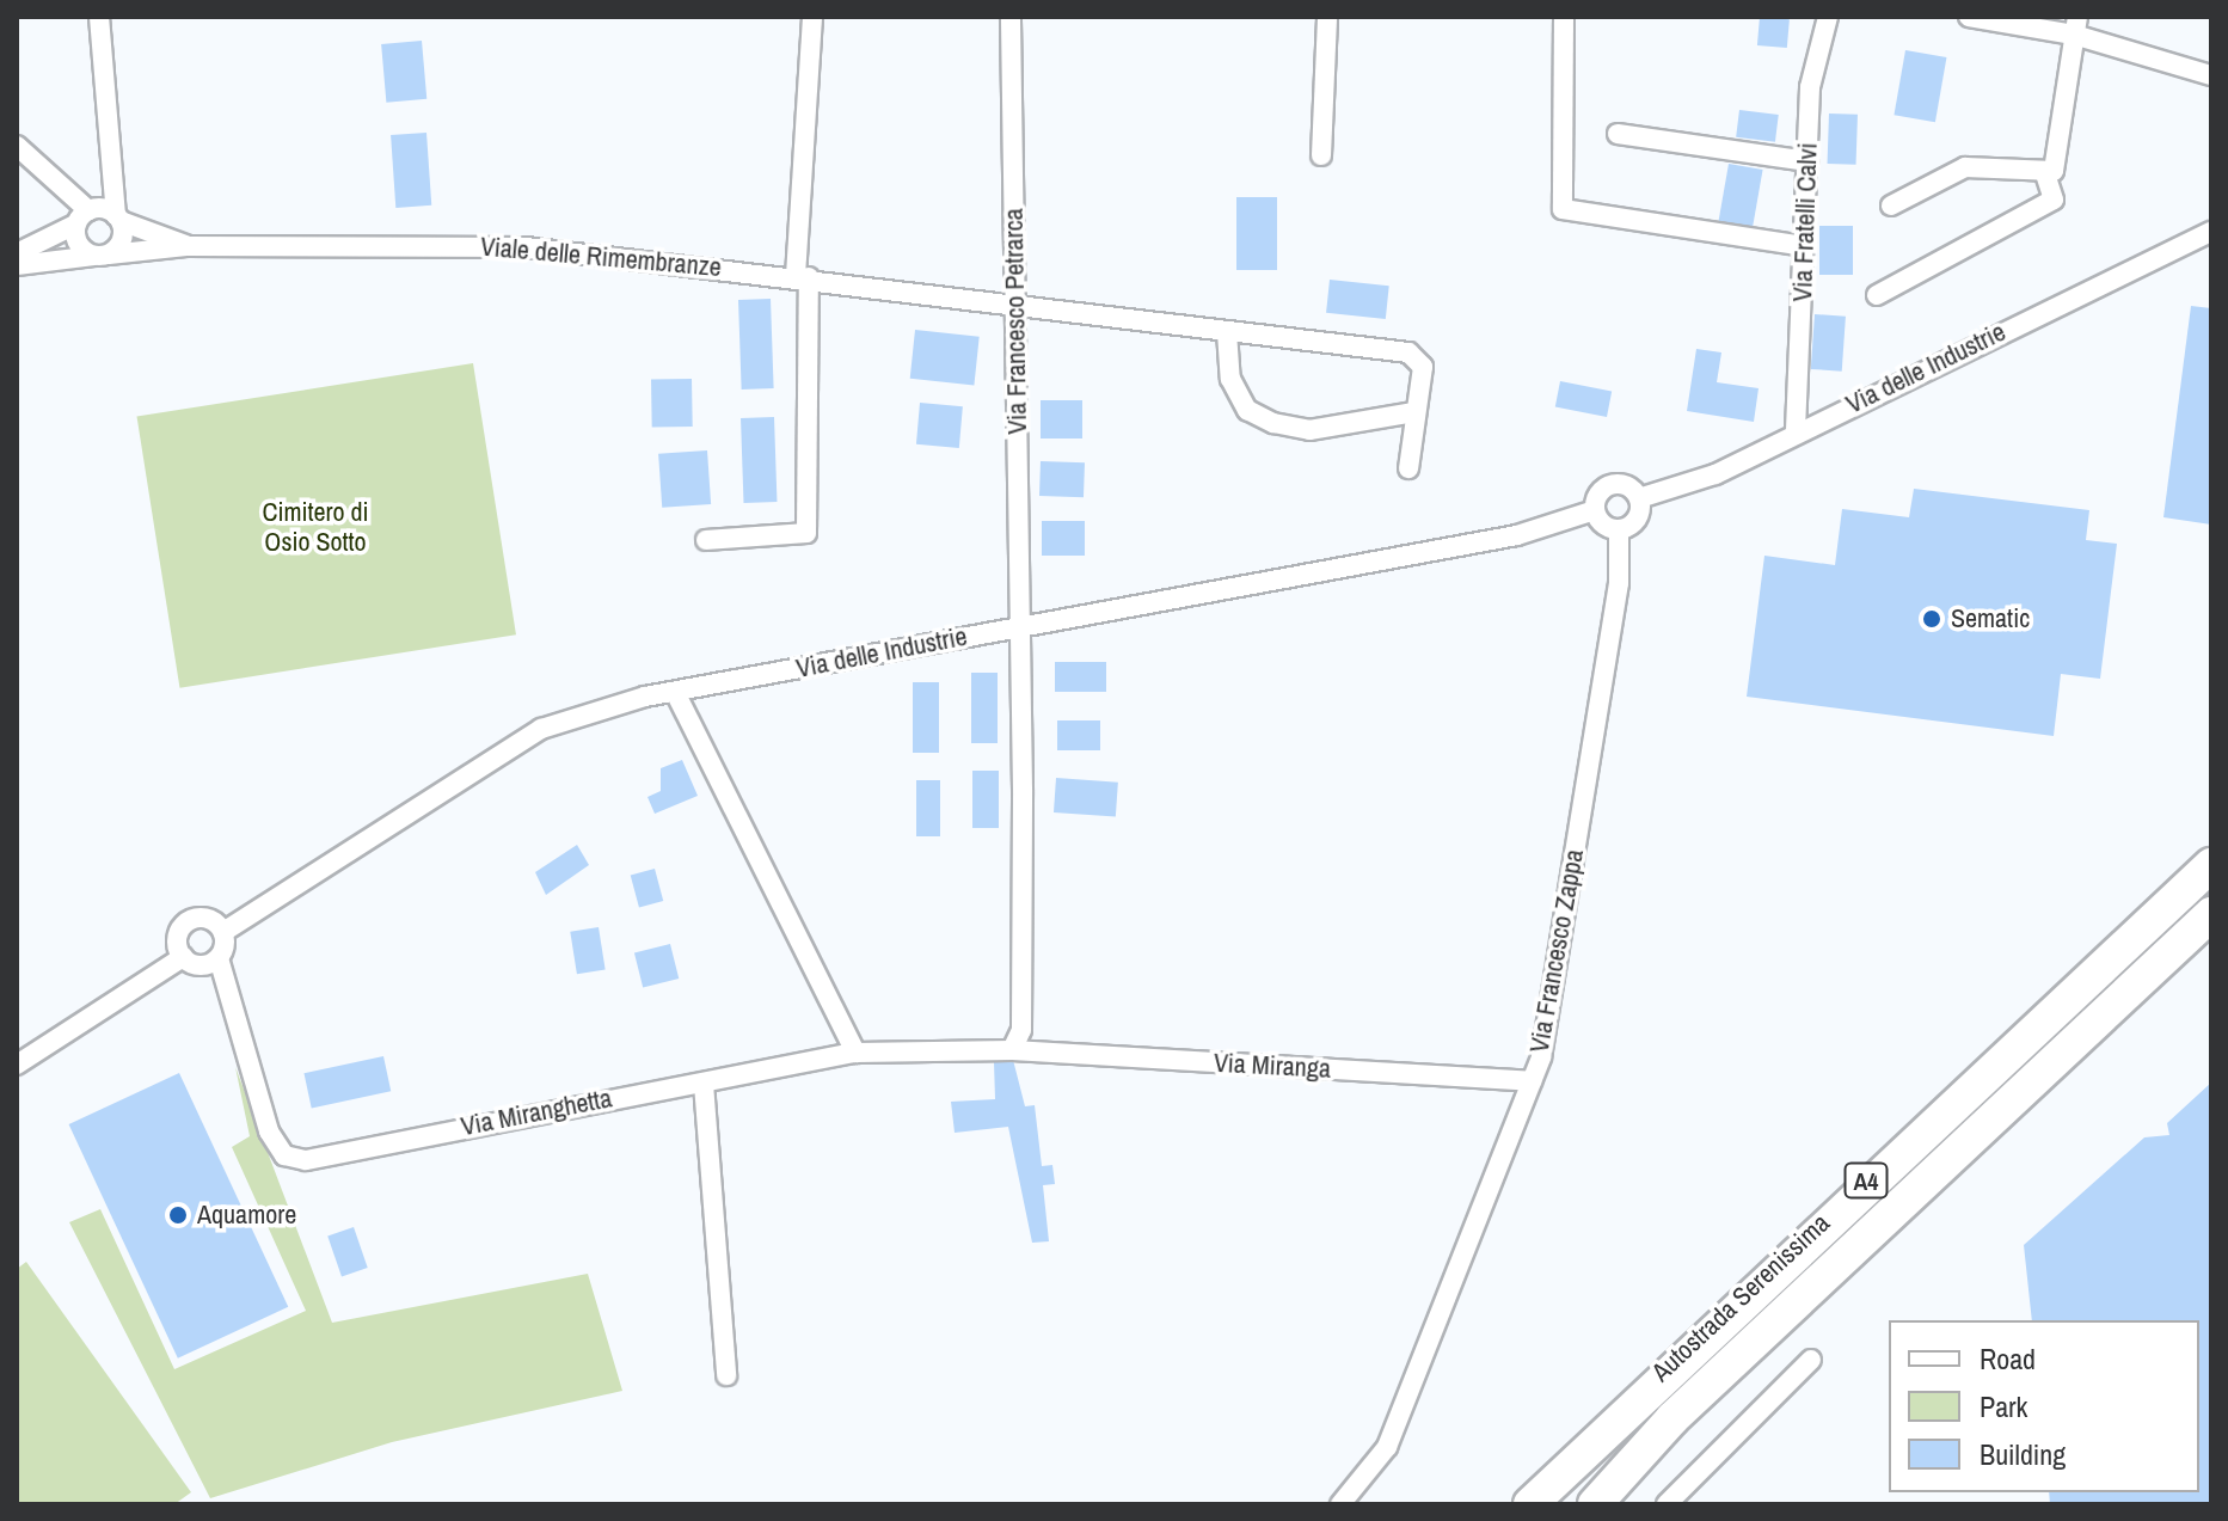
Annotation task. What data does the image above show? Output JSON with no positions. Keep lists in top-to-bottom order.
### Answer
{
  "streets": {
    "highway": ["A4", "Autostrada Serenissima"],
    "street": [
      "Via Fratelli Calvi",
      "Viale delle Rimembranze",
      "Via Francesco Petrarca",
      "Via delle Industrie",
      "Via Francesco Zappa",
      "Via Miranga",
      "Via Miranghetta"
    ]
  },
  "crossings": [
    ["Via Fratelli Calvi", "Via delle Industrie"],
    ["Viale delle Rimembranze", "Via Francesco Petrarca"],
    ["Via Francesco Petrarca", "Via delle Industrie"],
    ["Via delle Industrie", "Via Miranghetta"],
    ["Via Francesco Zappa", "Via Miranga"],
    ["Via Miranga", "Via Miranghetta"]
  ],
  "parks": ["Cimitero di Osio Sotto"],
  "places": ["Sematic", "Aquamore"],
  "legend": ["Road", "Park", "Building"]
}
